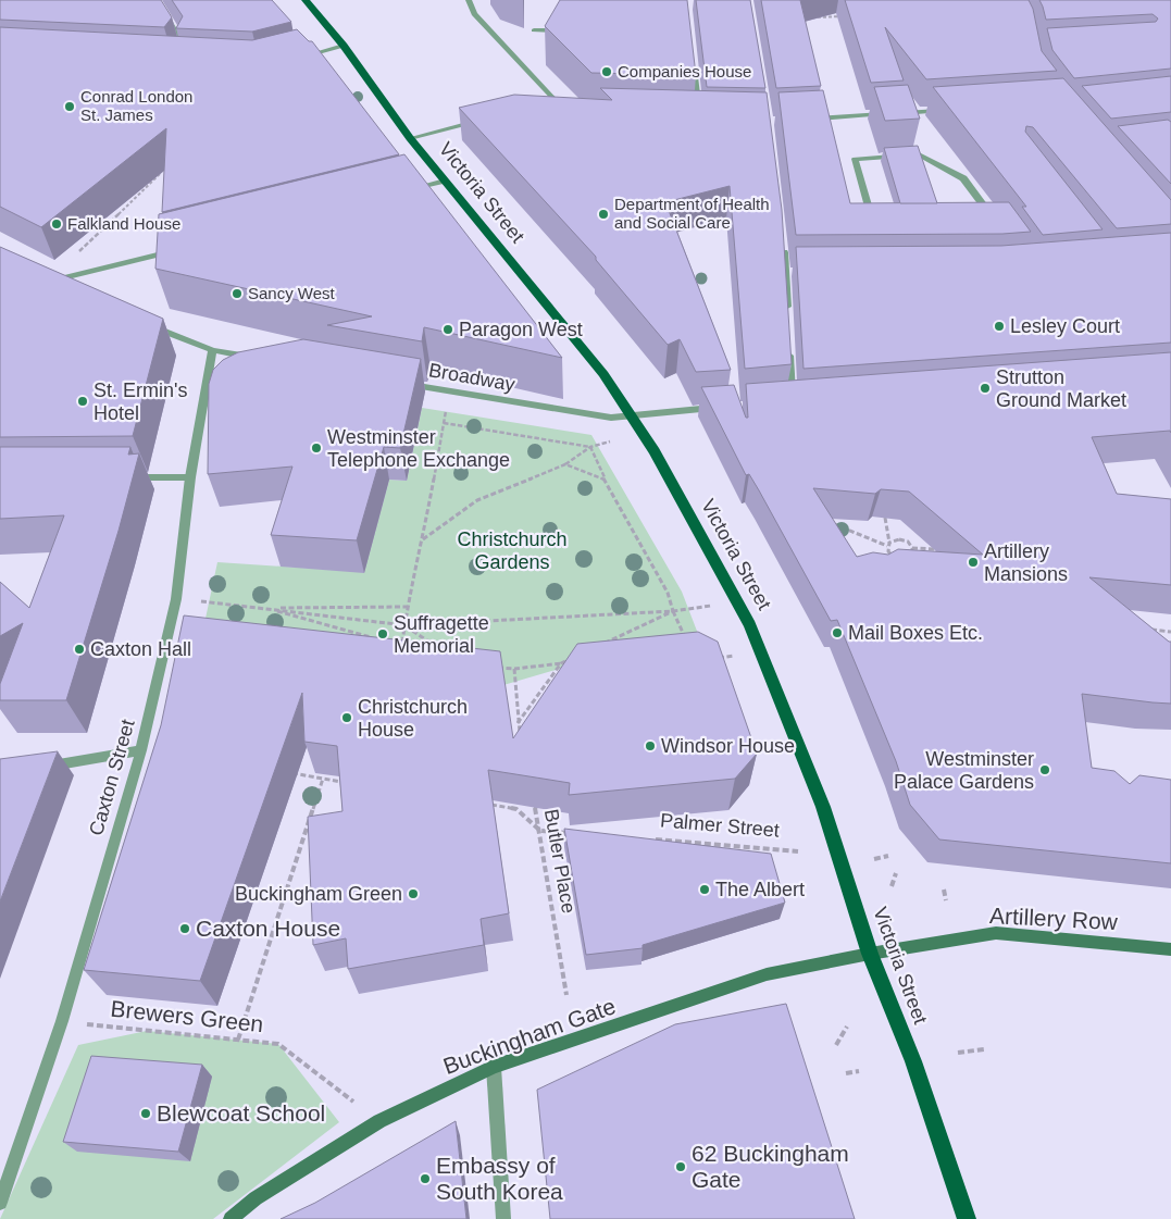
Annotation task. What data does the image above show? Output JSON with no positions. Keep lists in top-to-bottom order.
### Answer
{
  "streets": {
    "main road": ["Victoria Street", "Artillery Row", "Buckingham Gate"],
    "street": ["Broadway", "Caxton Street"],
    "path": ["Palmer Street", "Butler Place", "Brewers Green"]
  },
  "crossings": [
    ["Victoria Street", "Broadway"],
    ["Victoria Street", "Artillery Row"],
    ["Victoria Street", "Buckingham Gate"],
    ["Caxton Street", "Brewers Green"],
    ["Artillery Row", "Buckingham Gate"]
  ],
  "parks": ["Christchurch Gardens"],
  "places": [
    "Companies House",
    "Conrad London St. James",
    "Department of Health and Social Care",
    "Falkland House",
    "Sancy West",
    "Lesley Court",
    "Paragon West",
    "Strutton Ground Market",
    "St. Ermin's Hotel",
    "Westminster Telephone Exchange",
    "Artillery Mansions",
    "Mail Boxes Etc.",
    "Suffragette Memorial",
    "Caxton Hall",
    "Christchurch House",
    "Windsor House",
    "Westminster Palace Gardens",
    "The Albert",
    "Buckingham Green",
    "Caxton House",
    "Blewcoat School",
    "62 Buckingham Gate",
    "Embassy of South Korea"
  ]
}
